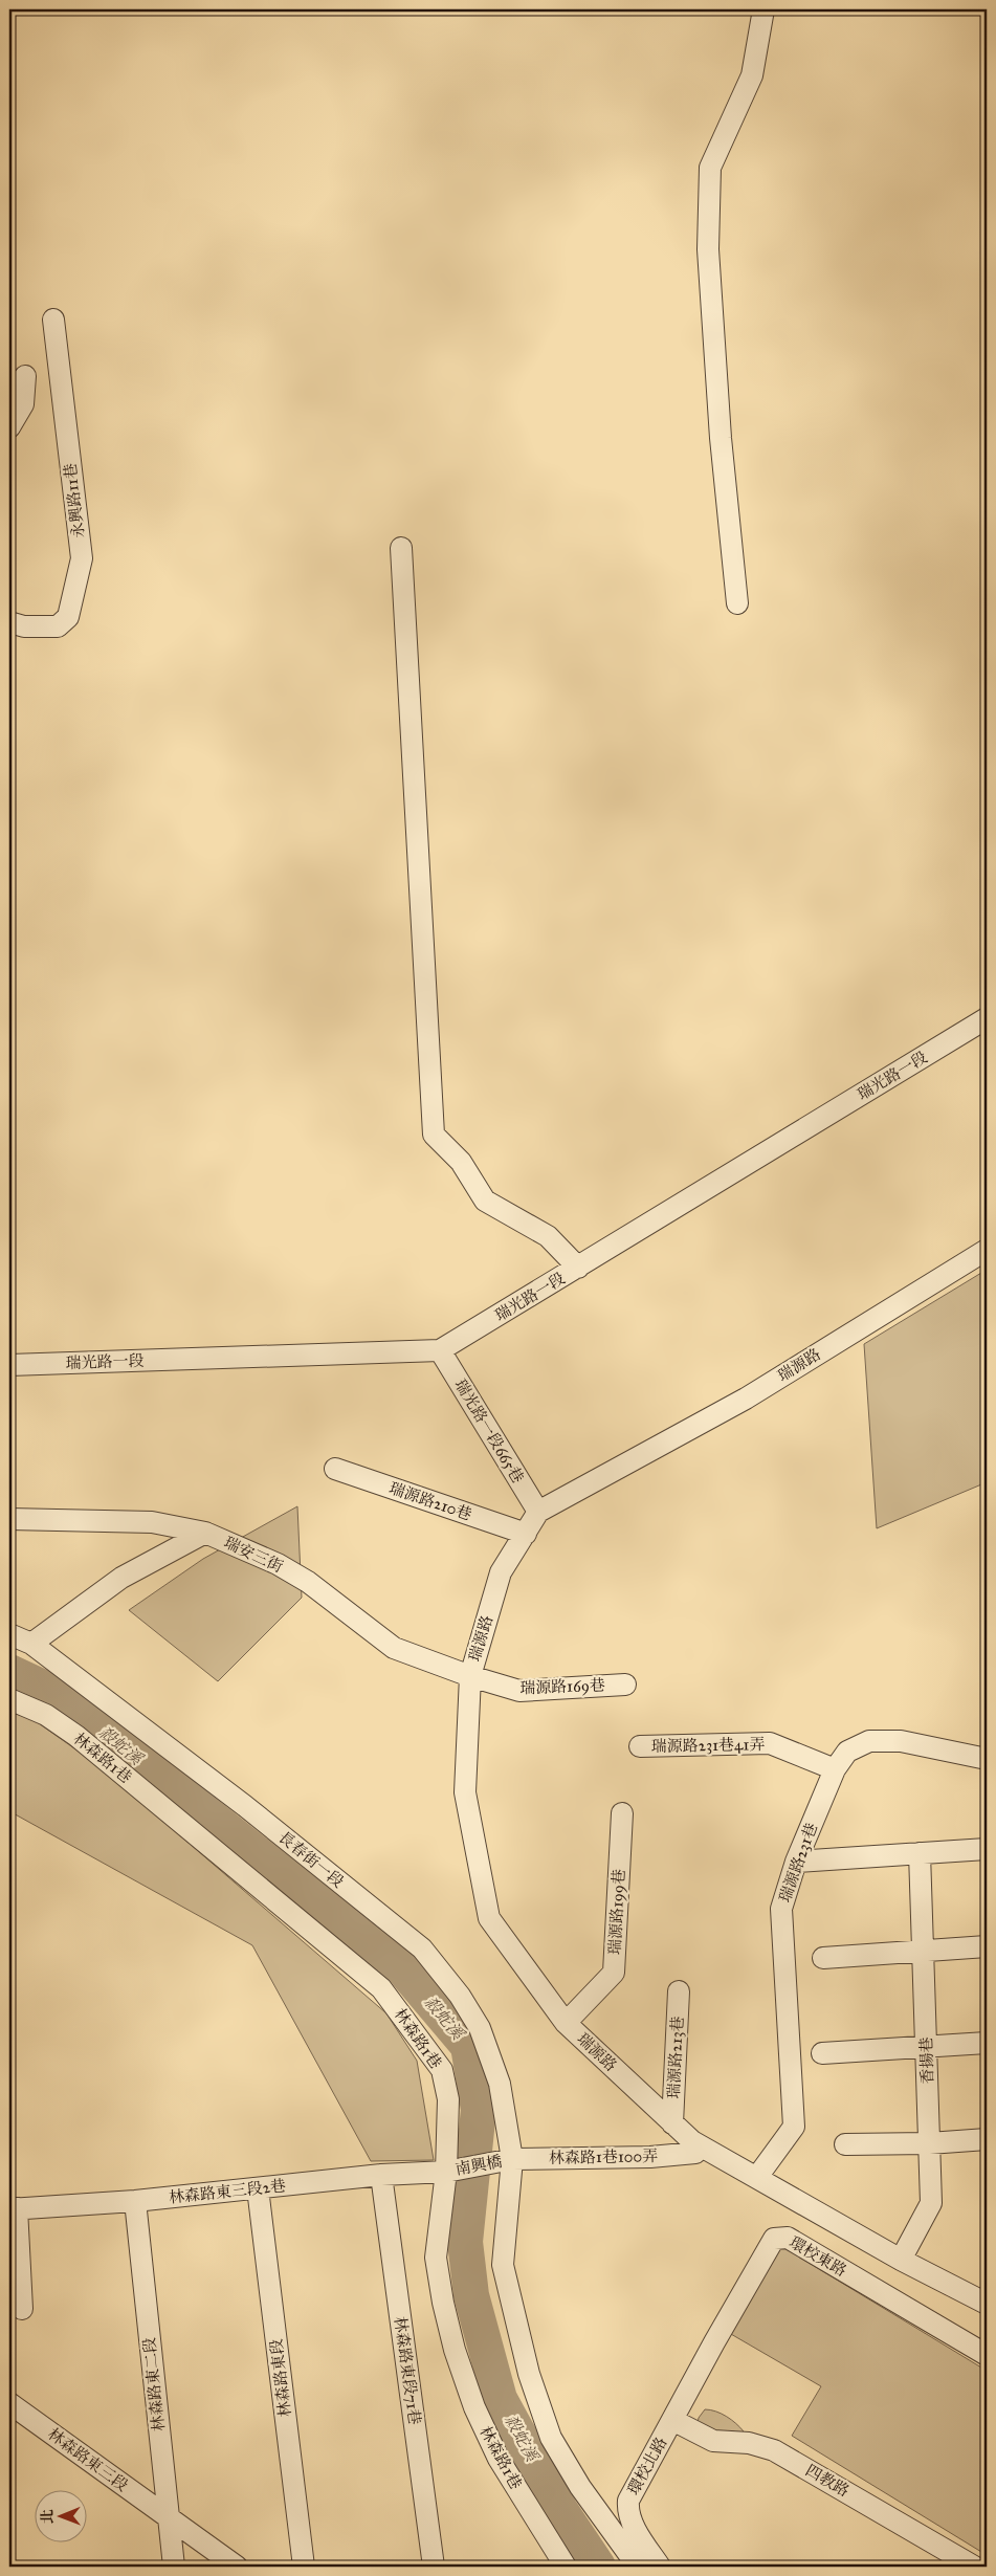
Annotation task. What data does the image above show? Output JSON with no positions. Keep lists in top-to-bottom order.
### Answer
{
  "streets": {
    "street": [
      "永興路11巷",
      "瑞光路一段",
      "瑞源路",
      "瑞光路一段665巷",
      "瑞源路210巷",
      "瑞安三街",
      "瑞源路169巷",
      "瑞源路231巷41弄",
      "林森路1巷",
      "長春街一段",
      "瑞源路231巷",
      "瑞源路199巷",
      "瑞源路213巷",
      "香揚巷",
      "林森路1巷100弄",
      "南興橋",
      "林森路東三段2巷",
      "環校東路",
      "林森路東段71巷",
      "林森路東段",
      "林森路東二段",
      "林森路東三段",
      "環校北路",
      "四教路"
    ]
  },
  "crossings": [
    ["瑞光路一段", "瑞光路一段665巷"],
    ["瑞源路", "瑞光路一段665巷"],
    ["瑞源路", "瑞源路210巷"],
    ["瑞源路", "瑞安三街"],
    ["瑞源路", "瑞源路169巷"],
    ["瑞源路", "瑞源路231巷"],
    ["瑞源路", "瑞源路199巷"],
    ["瑞源路", "瑞源路213巷"],
    ["瑞安三街", "瑞源路169巷"],
    ["瑞源路231巷41弄", "瑞源路231巷"],
    ["林森路1巷", "南興橋"],
    ["林森路1巷", "林森路東三段2巷"],
    ["長春街一段", "林森路1巷100弄"],
    ["長春街一段", "南興橋"],
    ["林森路1巷100弄", "南興橋"],
    ["南興橋", "林森路東三段2巷"],
    ["林森路東三段2巷", "林森路東段71巷"],
    ["林森路東三段2巷", "林森路東段"],
    ["林森路東三段2巷", "林森路東二段"],
    ["環校東路", "環校北路"],
    ["環校東路", "四教路"],
    ["林森路東二段", "林森路東三段"],
    ["環校北路", "四教路"]
  ],
  "water": ["殺蛇溪"],
  "north": "left"
}
